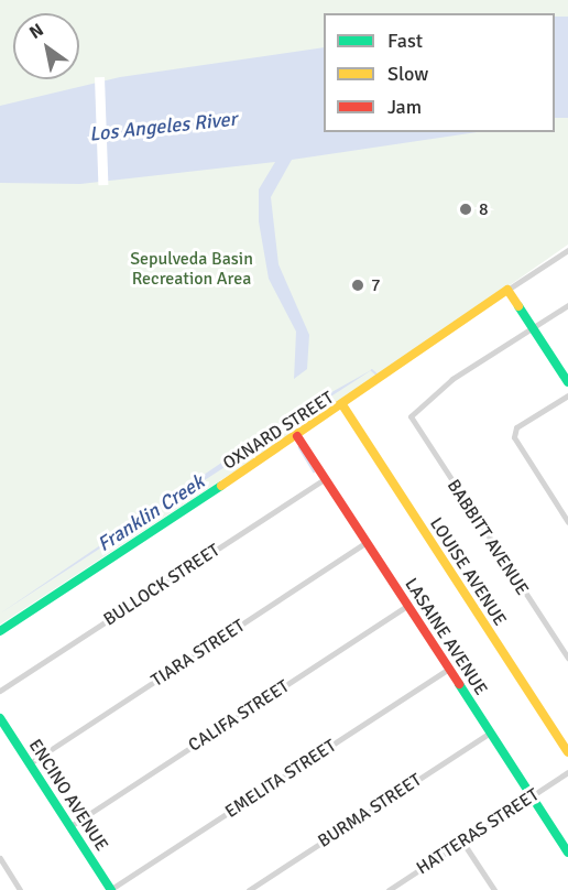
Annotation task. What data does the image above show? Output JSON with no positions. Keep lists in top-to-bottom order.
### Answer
{
  "streets": {
    "street": [
      "OXNARD STREET",
      "BABBITT AVENUE",
      "LOUISE AVENUE",
      "BULLOCK STREET",
      "LASAINE AVENUE",
      "TIARA STREET",
      "CALIFA STREET",
      "EMELITA STREET",
      "ENCINO AVENUE",
      "BURMA STREET",
      "HATTERAS STREET"
    ]
  },
  "crossings": [
    ["OXNARD STREET", "LOUISE AVENUE"],
    ["OXNARD STREET", "LASAINE AVENUE"],
    ["BULLOCK STREET", "LASAINE AVENUE"],
    ["LASAINE AVENUE", "TIARA STREET"],
    ["LASAINE AVENUE", "CALIFA STREET"],
    ["LASAINE AVENUE", "EMELITA STREET"],
    ["LASAINE AVENUE", "BURMA STREET"],
    ["LASAINE AVENUE", "HATTERAS STREET"],
    ["TIARA STREET", "ENCINO AVENUE"],
    ["CALIFA STREET", "ENCINO AVENUE"],
    ["EMELITA STREET", "ENCINO AVENUE"]
  ],
  "water": ["Los Angeles River", "Franklin Creek"],
  "parks": ["Sepulveda Basin Recreation Area"],
  "places": ["8", "7"],
  "legend": ["Fast", "Slow", "Jam"],
  "north": "top left"
}
